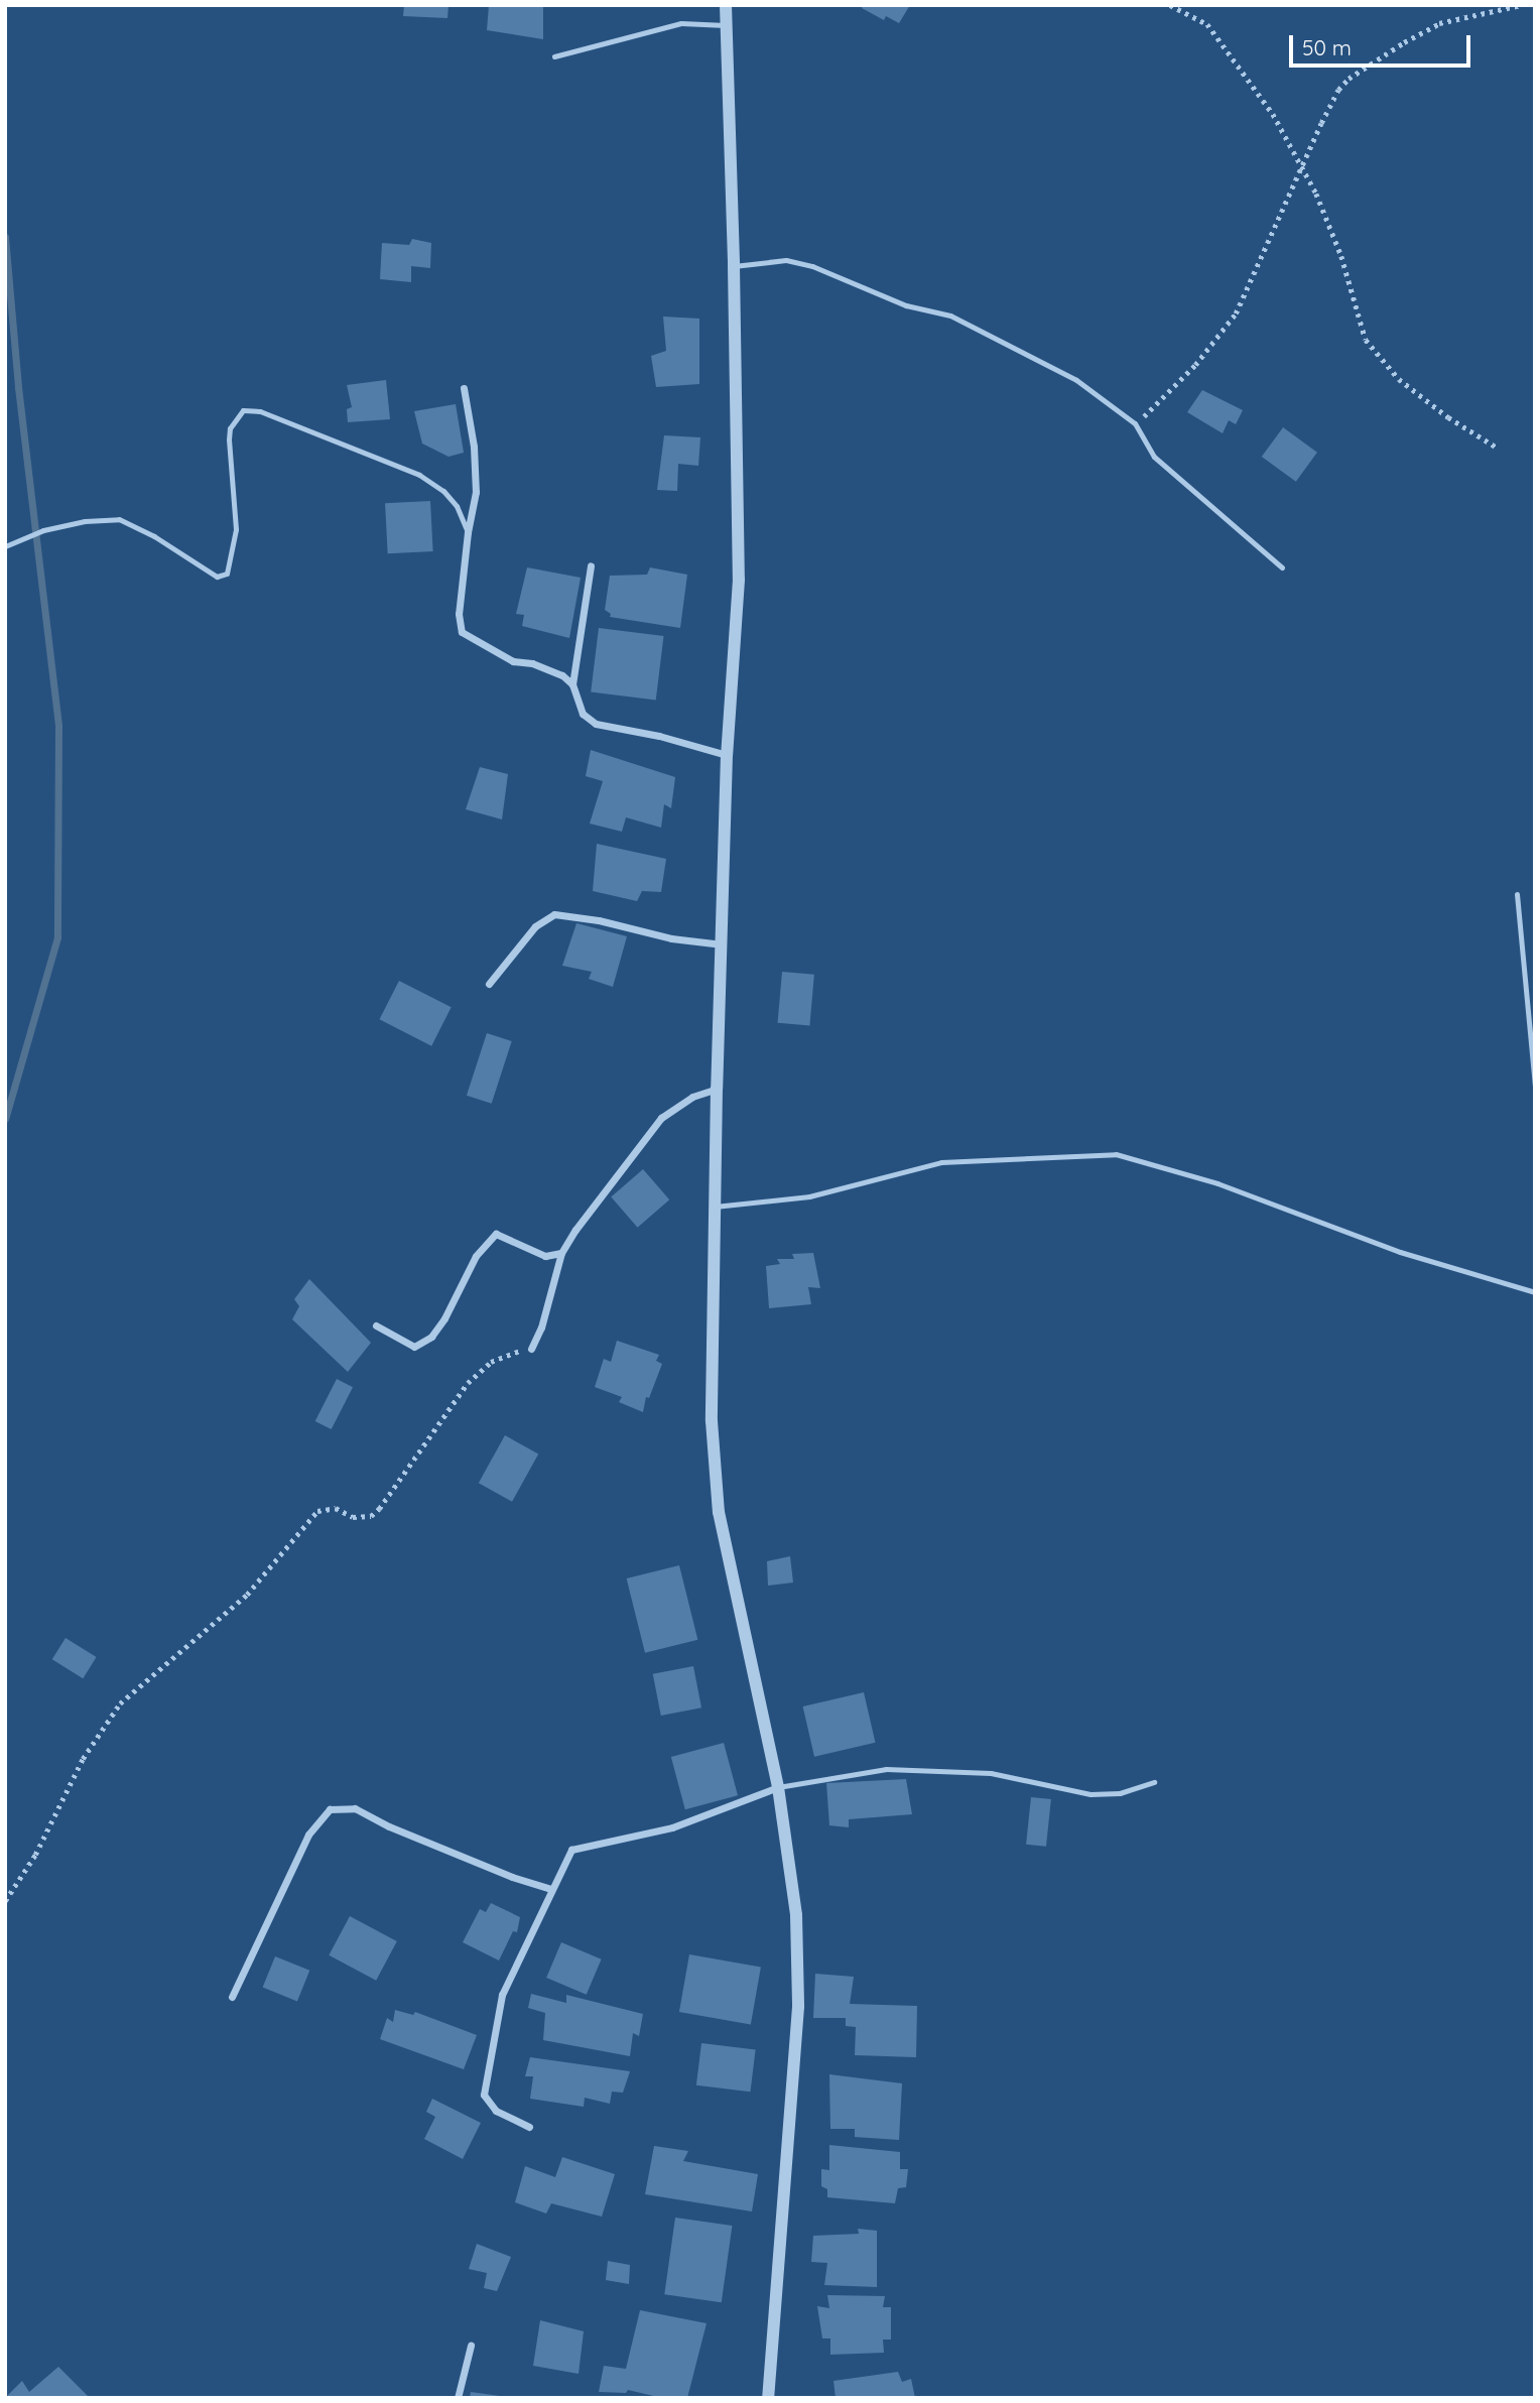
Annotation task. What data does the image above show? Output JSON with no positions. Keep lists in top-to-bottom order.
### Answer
{
  "scale_bar": "50 m"
}
